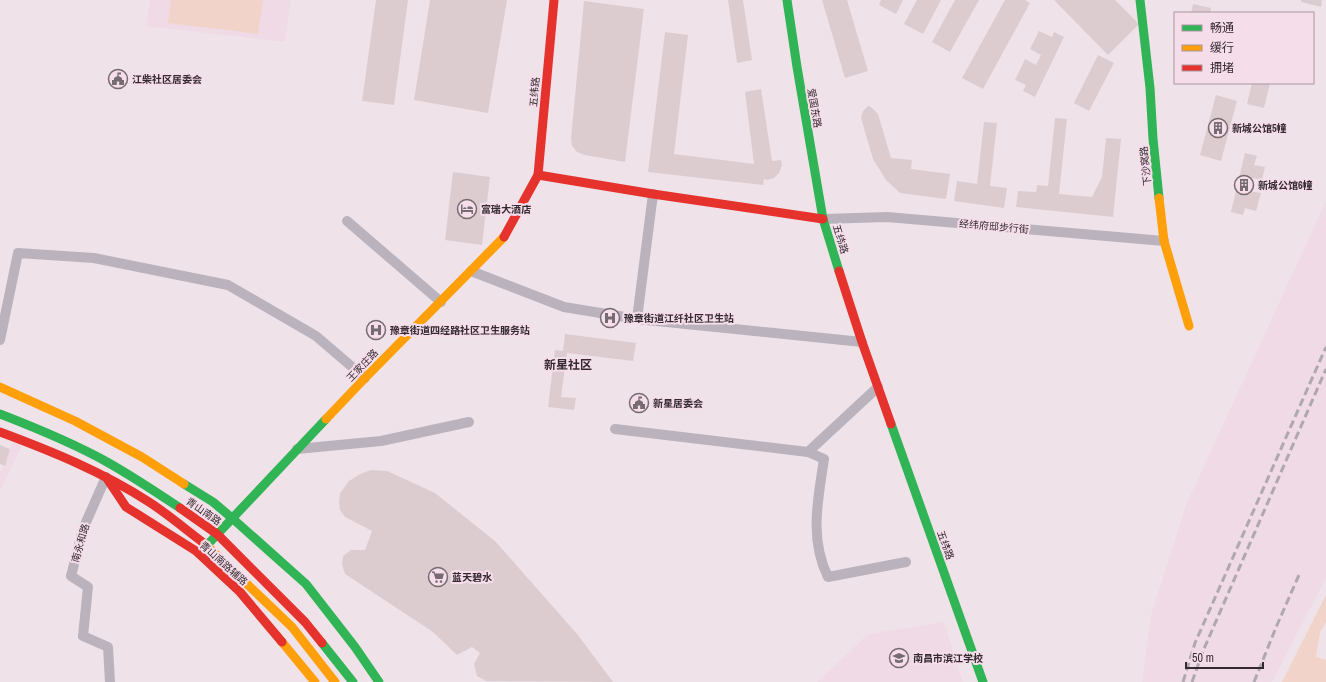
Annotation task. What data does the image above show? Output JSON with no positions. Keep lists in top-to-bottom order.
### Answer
{
  "streets": {
    "street": [
      "五纬路",
      "爱国东路",
      "下沙窝路",
      "经纬府邸步行街",
      "王家庄路",
      "青山南路",
      "南永和路",
      "青山南路辅路"
    ]
  },
  "crossings": [
    ["五纬路", "爱国东路"],
    ["五纬路", "经纬府邸步行街"],
    ["五纬路", "王家庄路"],
    ["爱国东路", "经纬府邸步行街"],
    ["下沙窝路", "经纬府邸步行街"],
    ["王家庄路", "青山南路"],
    ["南永和路", "青山南路辅路"]
  ],
  "districts": ["新星社区"],
  "places": {
    "public building": ["江柴社区居委会", "新星居委会"],
    "building": ["新城公馆5幢", "新城公馆6幢"],
    "hotel": ["富瑞大酒店"],
    "hospital": ["豫章街道江纤社区卫生站", "豫章街道四经路社区卫生服务站"],
    "supermarket": ["蓝天碧水"],
    "school or university": ["南昌市滨江学校"]
  },
  "legend": ["畅通", "缓行", "拥堵"],
  "scale_bar": "50 m"
}
